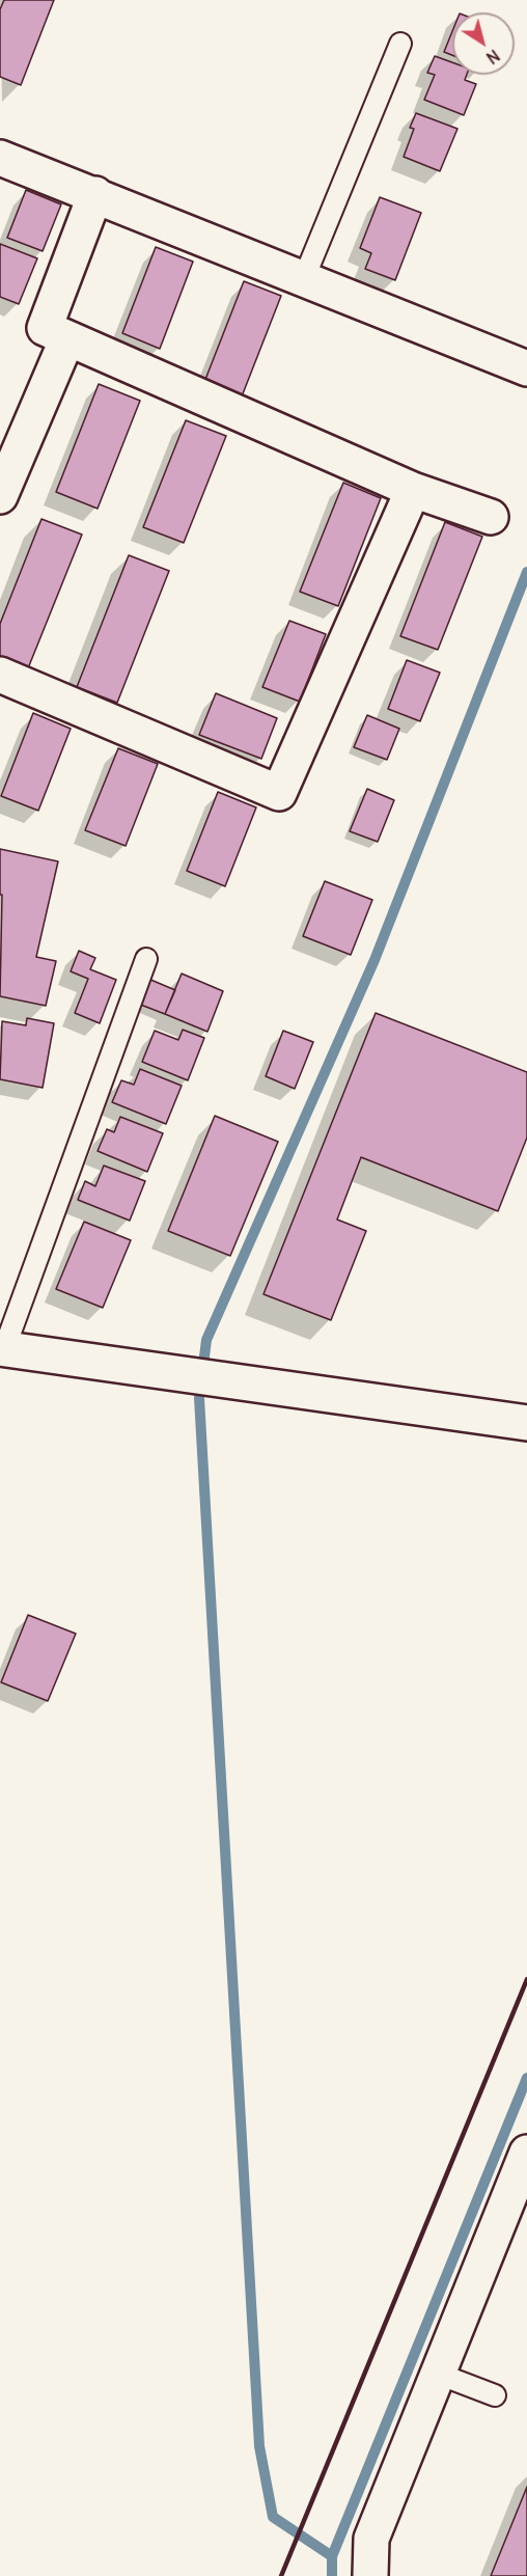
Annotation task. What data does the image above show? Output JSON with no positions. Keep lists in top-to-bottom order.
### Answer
{
  "north": "bottom right"
}
